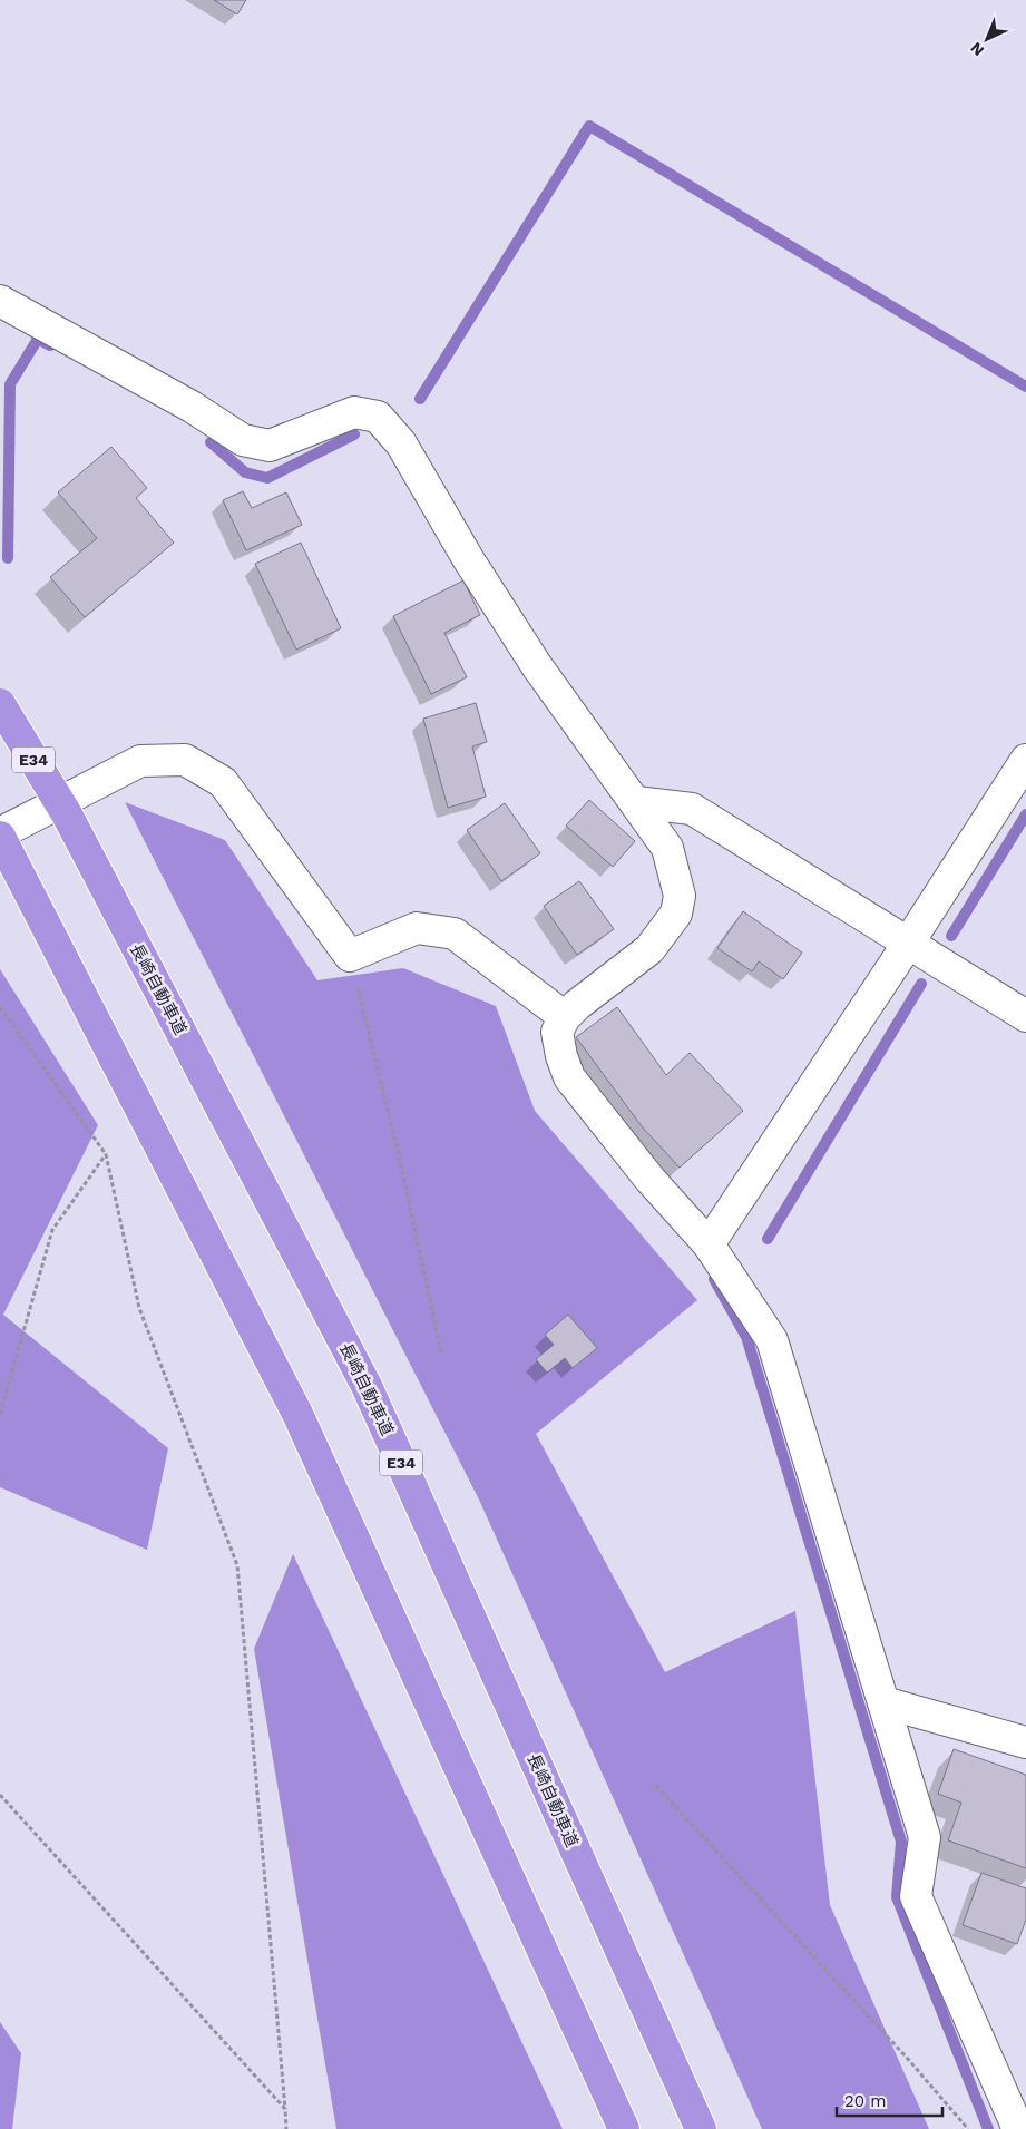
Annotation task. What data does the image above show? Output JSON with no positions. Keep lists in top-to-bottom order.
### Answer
{
  "streets": {
    "highway": ["E34", "長崎自動車道"]
  },
  "scale_bar": "20 m",
  "north": "bottom left"
}
